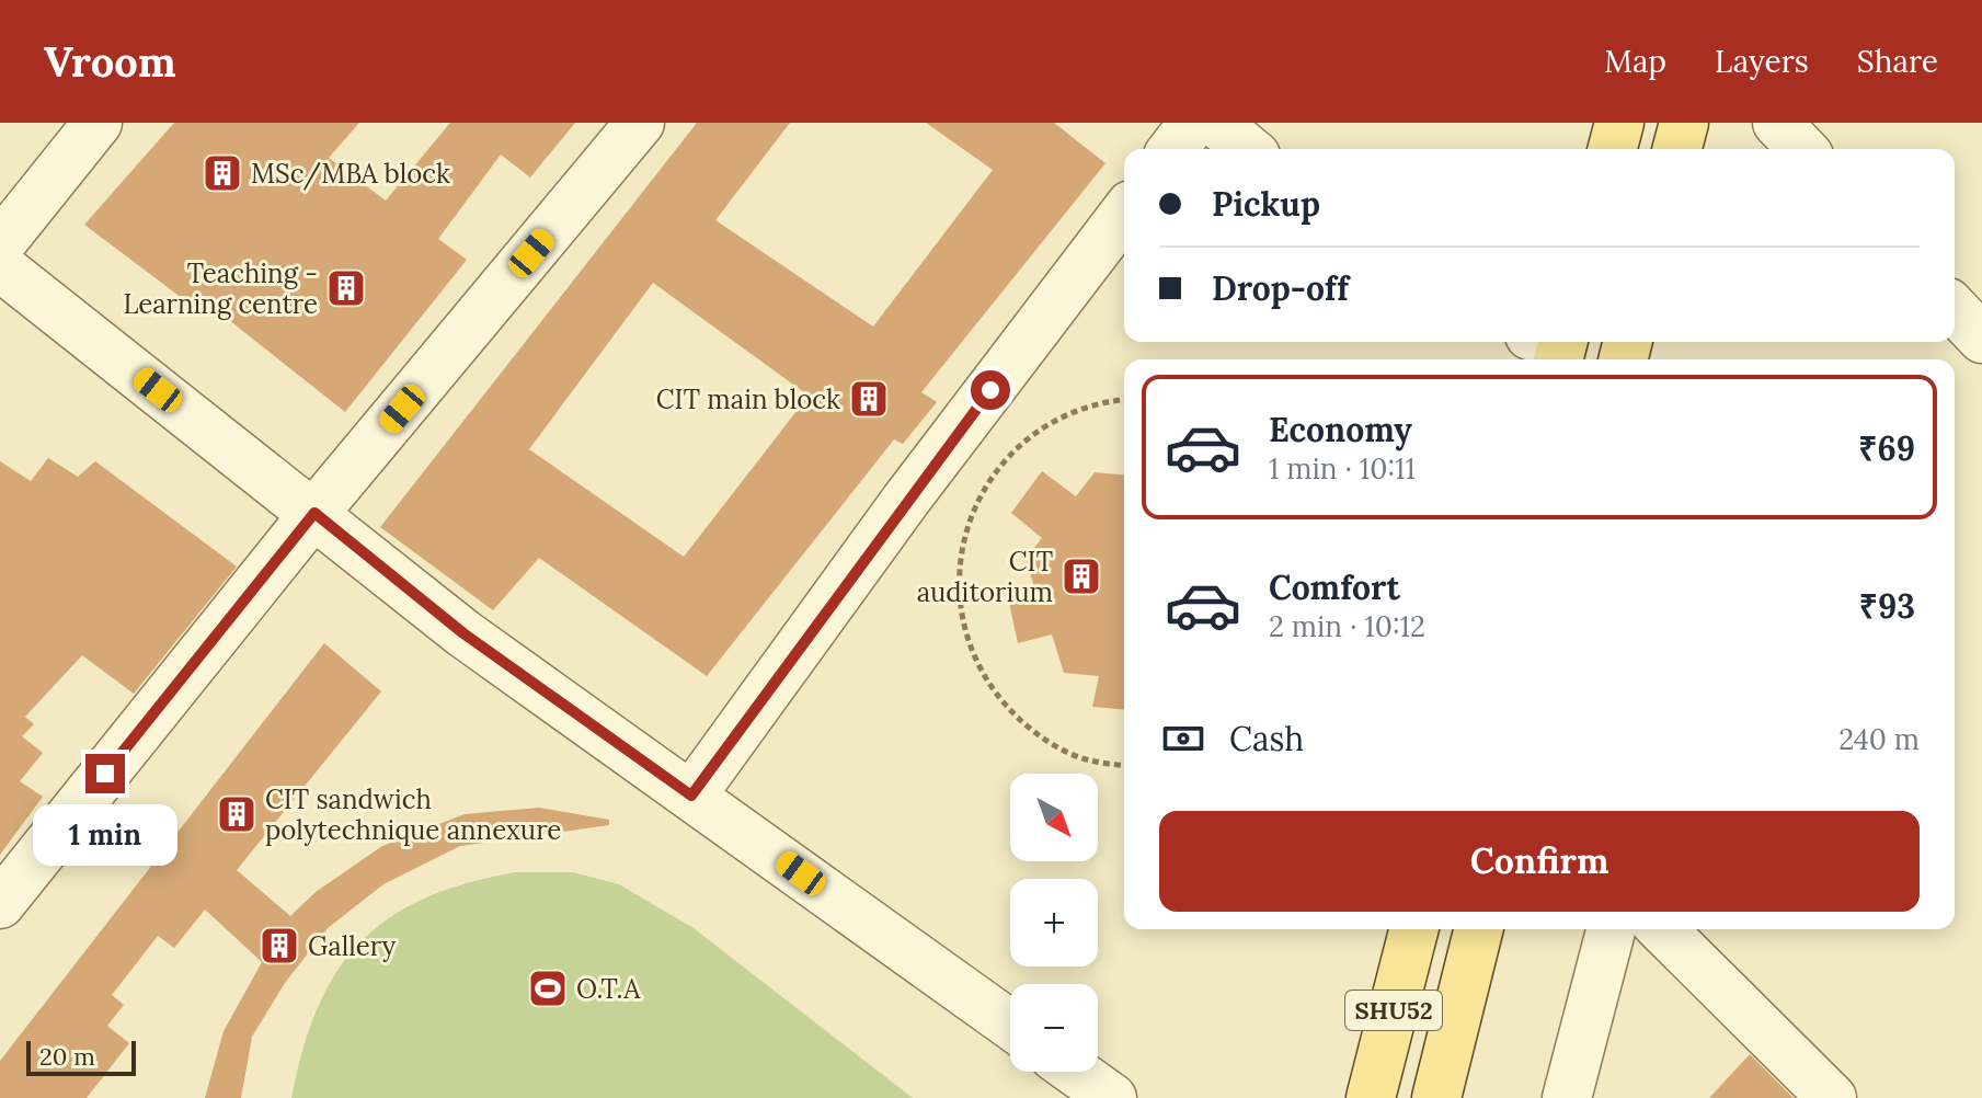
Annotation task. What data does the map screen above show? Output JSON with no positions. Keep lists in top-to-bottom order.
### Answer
{
  "streets": {
    "main road": ["SHU52"]
  },
  "places": {
    "building": [
      "MSc/MBA block",
      "Teaching - Learning centre",
      "CIT main block",
      "CIT auditorium",
      "CIT sandwich polytechnique annexure",
      "Gallery"
    ],
    "sports": ["O.T.A"]
  },
  "scale_bar": "20 m",
  "north": "bottom right",
  "page": {
    "header": "Vroom",
    "nav": ["Map", "Layers", "Share"],
    "banner": ["Pickup", "Drop-off"],
    "list": [
      {
        "name": "Economy",
        "note": "1 min · 10:11",
        "value": "₹69"
      },
      {
        "name": "Comfort",
        "note": "2 min · 10:12",
        "value": "₹93"
      }
    ],
    "pay": ["Cash", "240 m"],
    "map_buttons": ["+", "−"],
    "buttons": "Confirm",
    "bubble": "1 min",
    "scale": "20 m"
  }
}
